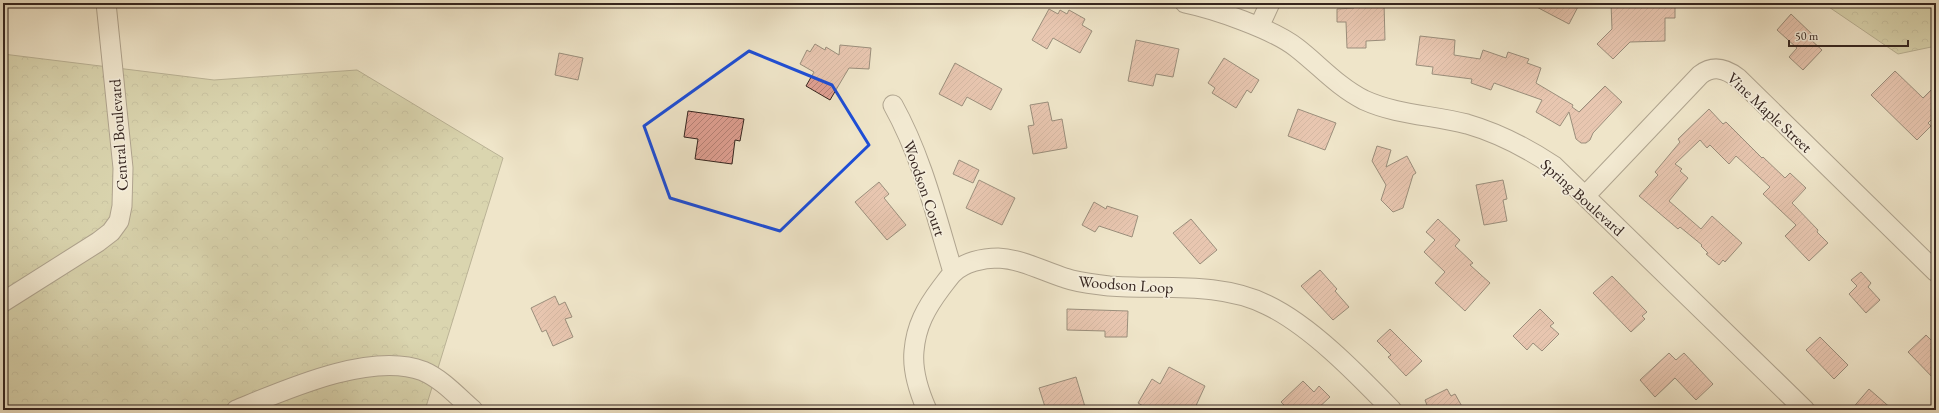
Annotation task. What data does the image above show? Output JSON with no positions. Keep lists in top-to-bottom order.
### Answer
{
  "streets": {
    "street": [
      "Vine Maple Street",
      "Central Boulevard",
      "Woodson Court",
      "Spring Boulevard",
      "Woodson Loop"
    ]
  },
  "crossings": [
    ["Vine Maple Street", "Spring Boulevard"],
    ["Woodson Court", "Woodson Loop"]
  ],
  "scale_bar": "50 m"
}
